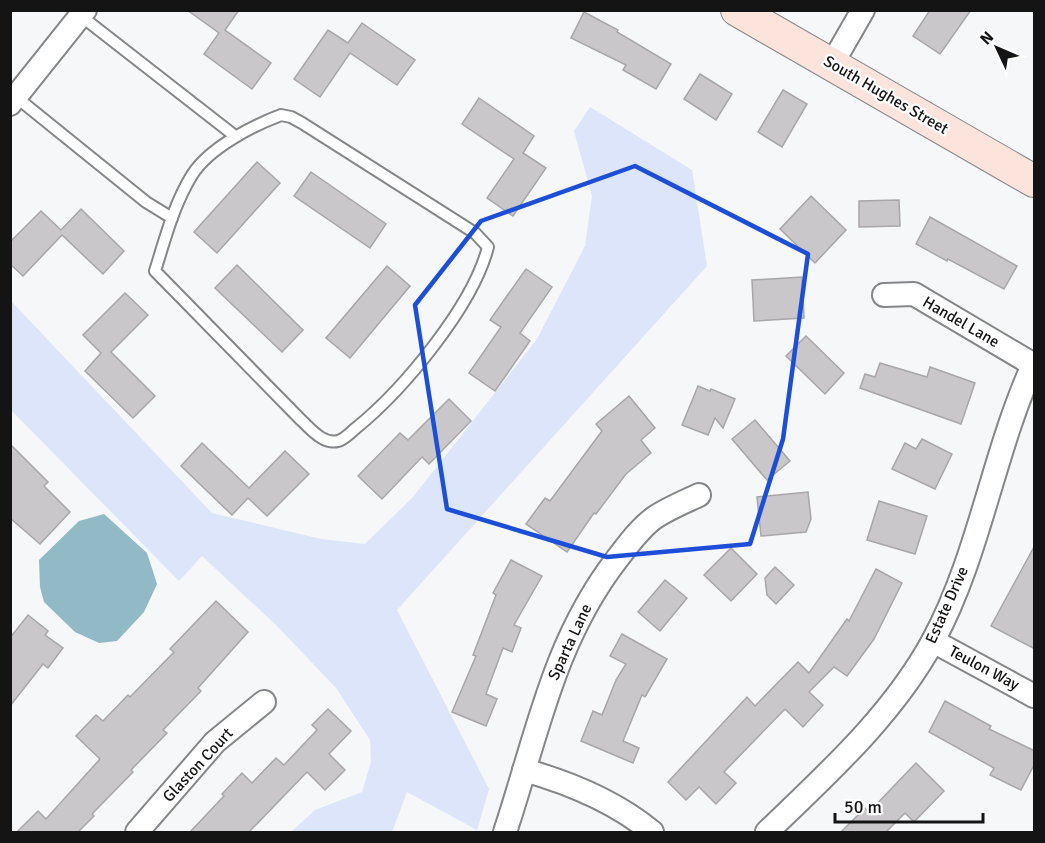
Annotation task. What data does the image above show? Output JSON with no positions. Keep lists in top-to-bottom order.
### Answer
{
  "streets": {
    "street": [
      "South Hughes Street",
      "Handel Lane",
      "Estate Drive",
      "Sparta Lane",
      "Teulon Way",
      "Glaston Court"
    ]
  },
  "crossings": [
    ["Handel Lane", "Estate Drive"],
    ["Estate Drive", "Teulon Way"]
  ],
  "scale_bar": "50 m",
  "north": "top left"
}
